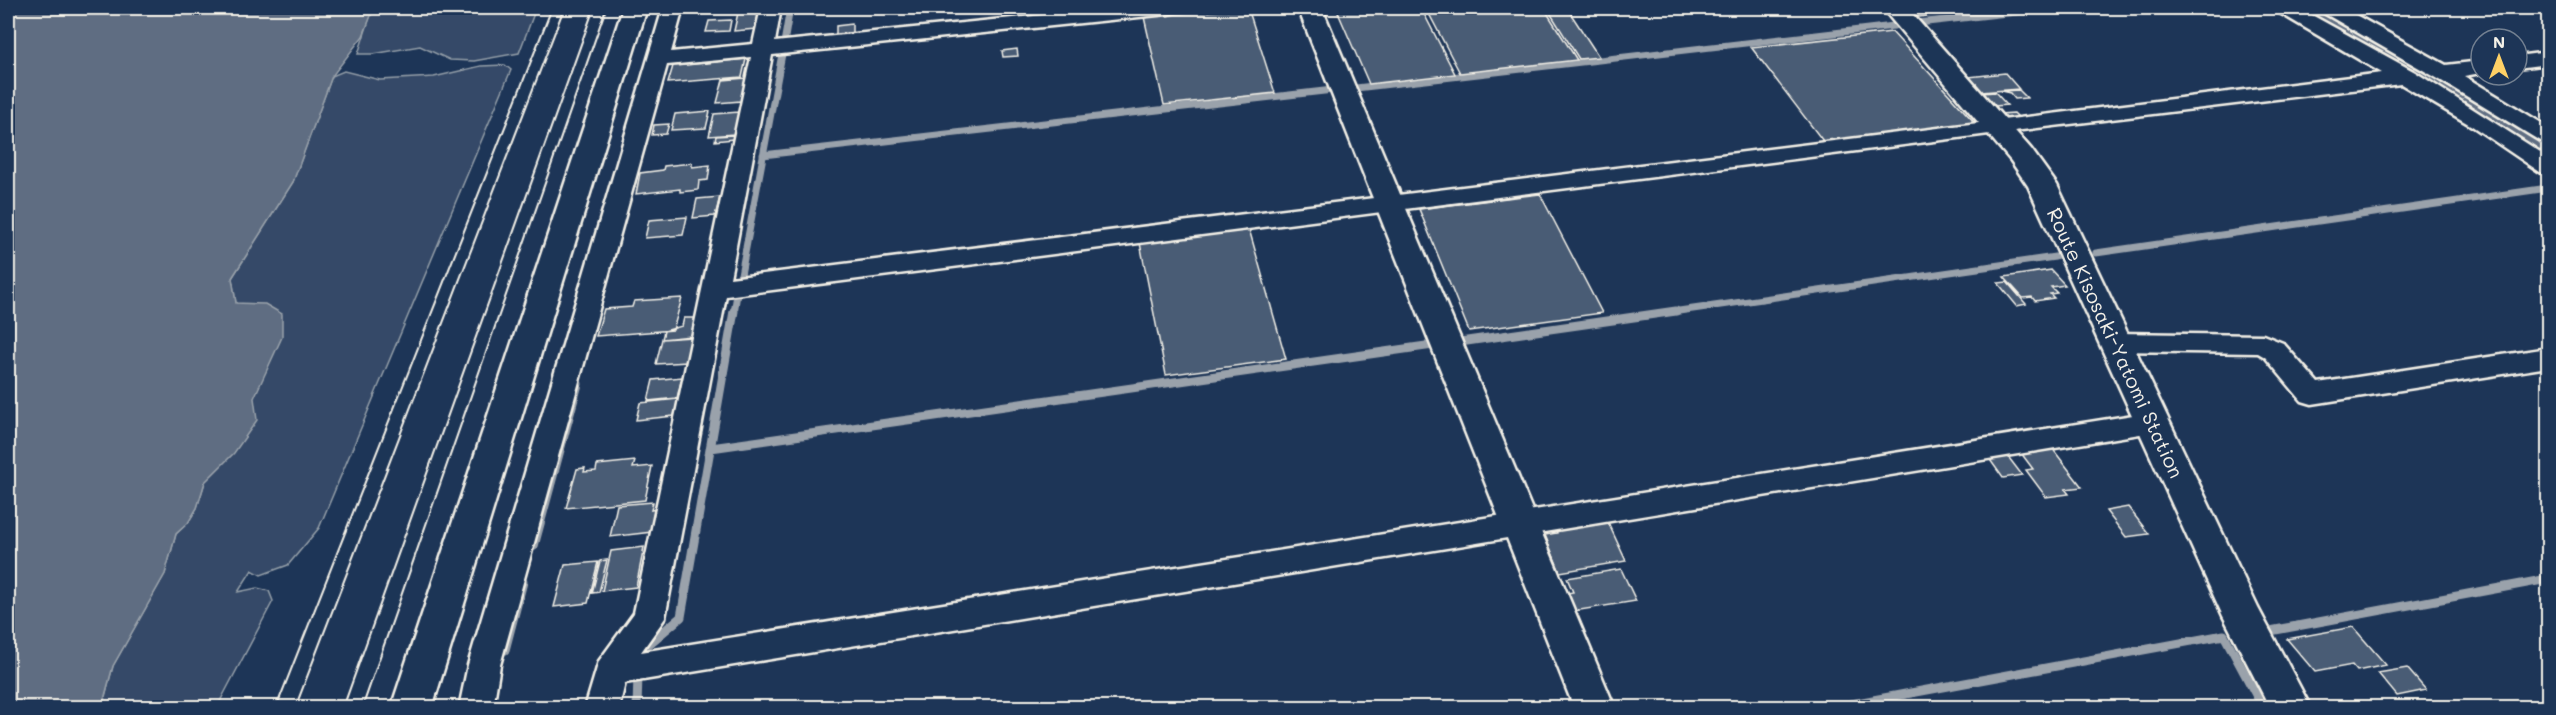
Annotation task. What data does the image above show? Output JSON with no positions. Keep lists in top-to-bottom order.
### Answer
{
  "streets": {
    "street": ["Route Kisosaki-Yatomi Station"]
  },
  "north": "top"
}
